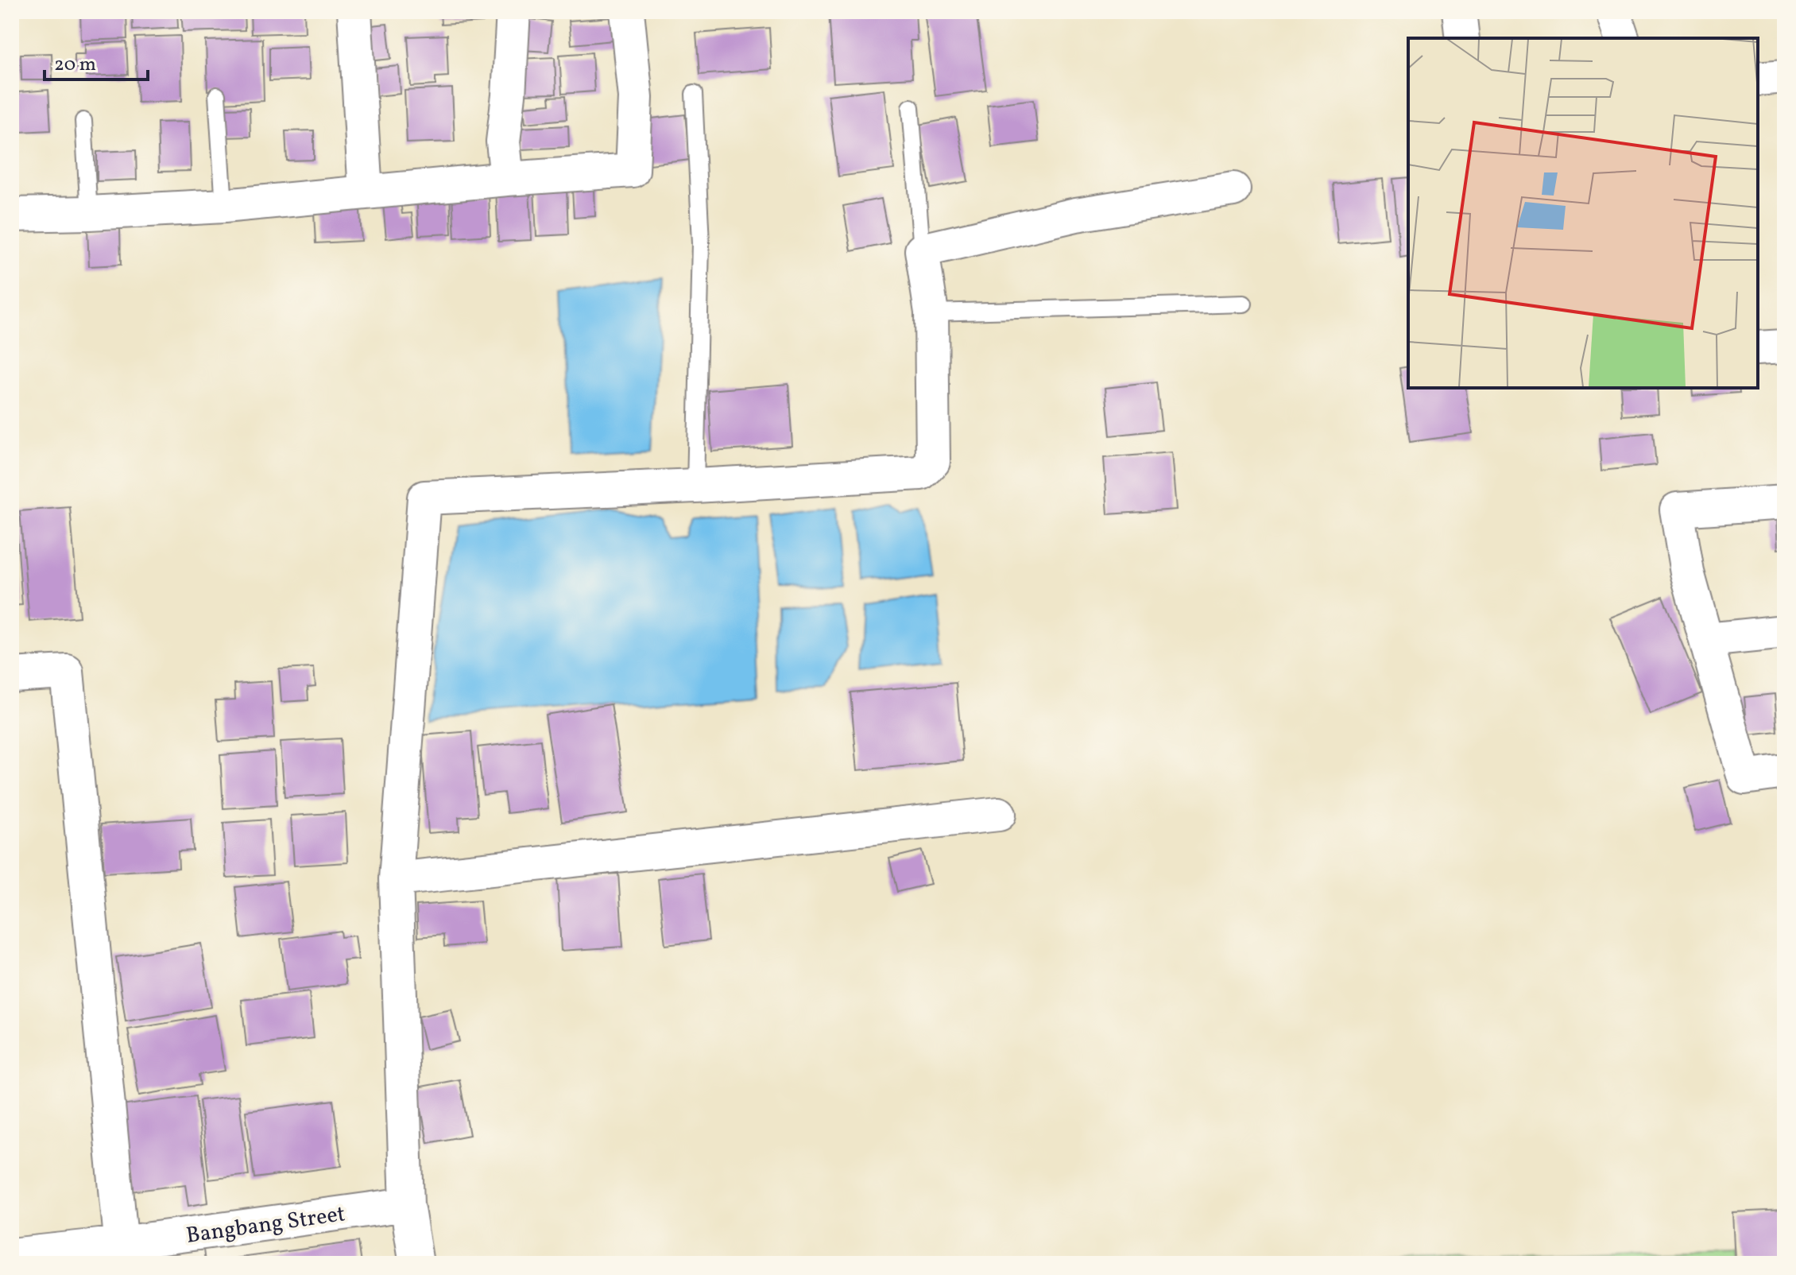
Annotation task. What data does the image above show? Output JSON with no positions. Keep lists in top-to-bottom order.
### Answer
{
  "streets": {
    "street": ["Bangbang Street"]
  },
  "scale_bar": "20 m"
}
